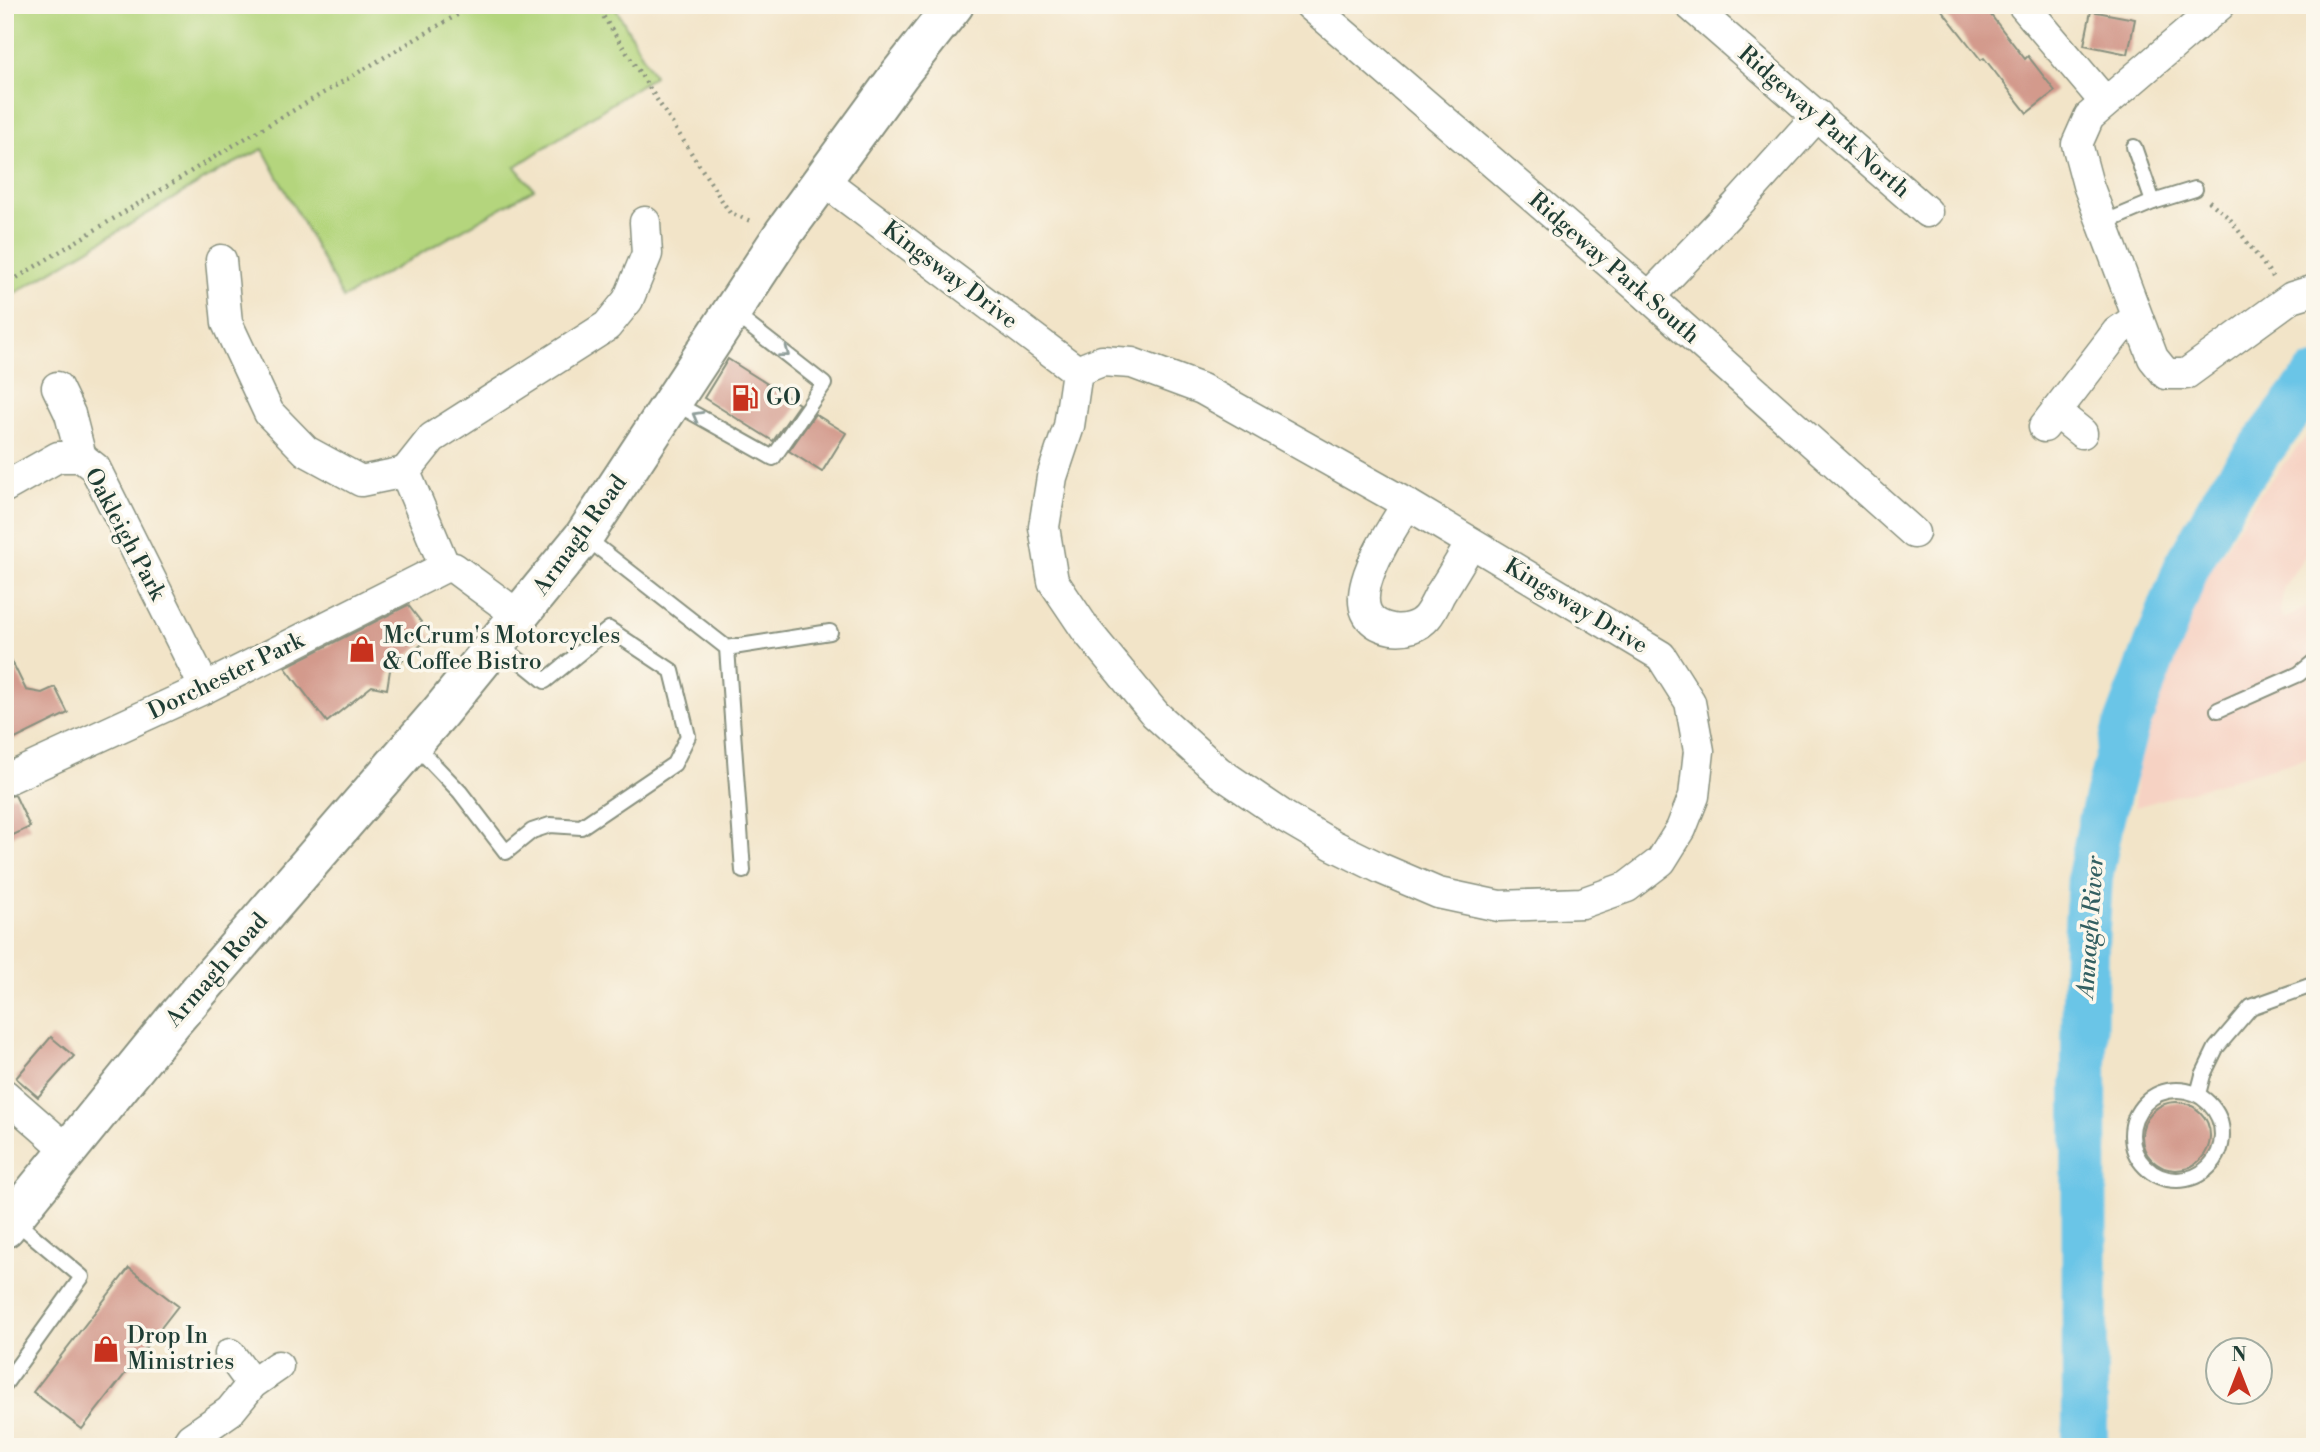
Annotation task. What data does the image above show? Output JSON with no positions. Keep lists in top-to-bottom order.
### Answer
{
  "streets": {
    "main road": ["Armagh Road"],
    "street": [
      "Ridgeway Park North",
      "Ridgeway Park South",
      "Kingsway Drive",
      "Oakleigh Park",
      "Dorchester Park"
    ]
  },
  "crossings": [
    ["Kingsway Drive", "Armagh Road"],
    ["Oakleigh Park", "Dorchester Park"]
  ],
  "water": ["Annagh River"],
  "places": {
    "fuel station": ["GO"],
    "shop": ["McCrum's Motorcycles & Coffee Bistro", "Drop In Ministries"]
  },
  "north": "top"
}
